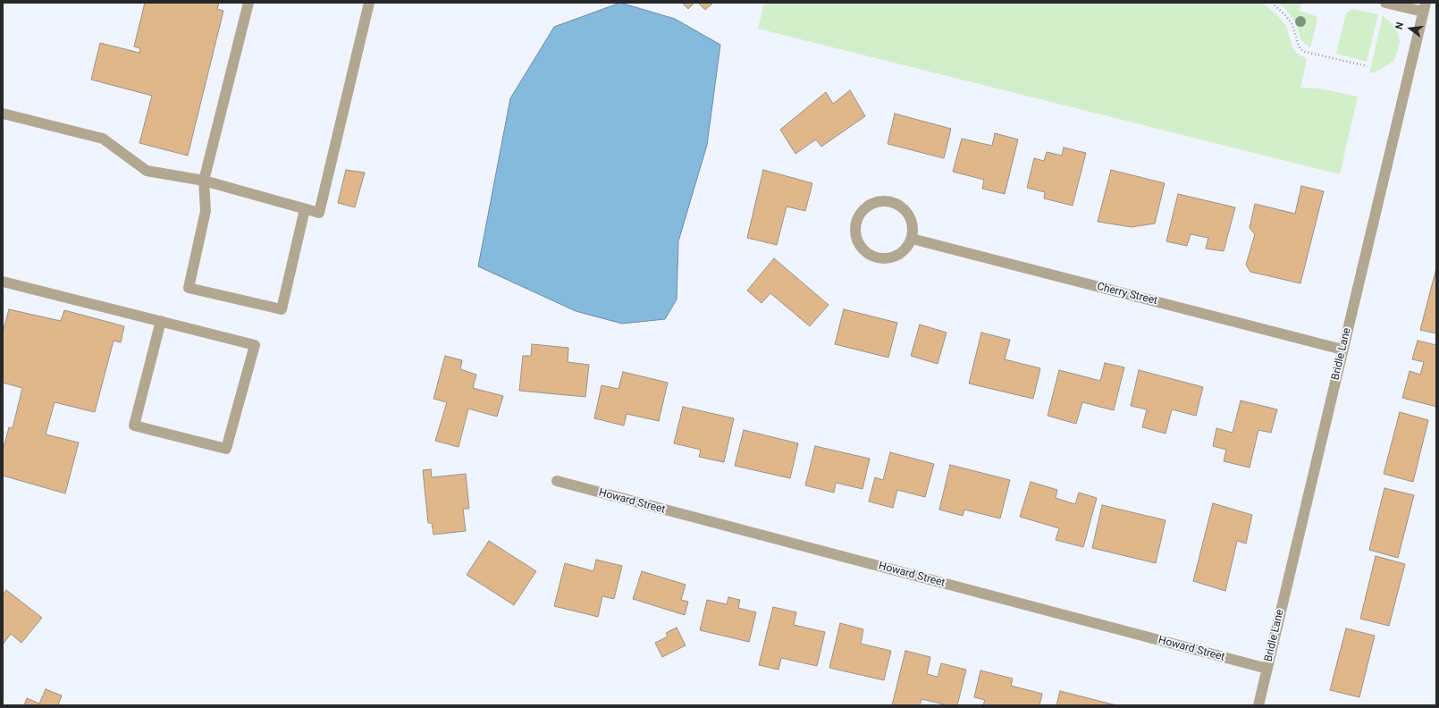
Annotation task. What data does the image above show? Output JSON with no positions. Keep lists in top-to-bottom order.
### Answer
{
  "streets": {
    "street": ["Cherry Street", "Bridle Lane", "Howard Street"]
  },
  "crossings": [
    ["Cherry Street", "Bridle Lane"],
    ["Bridle Lane", "Howard Street"]
  ],
  "north": "left"
}
